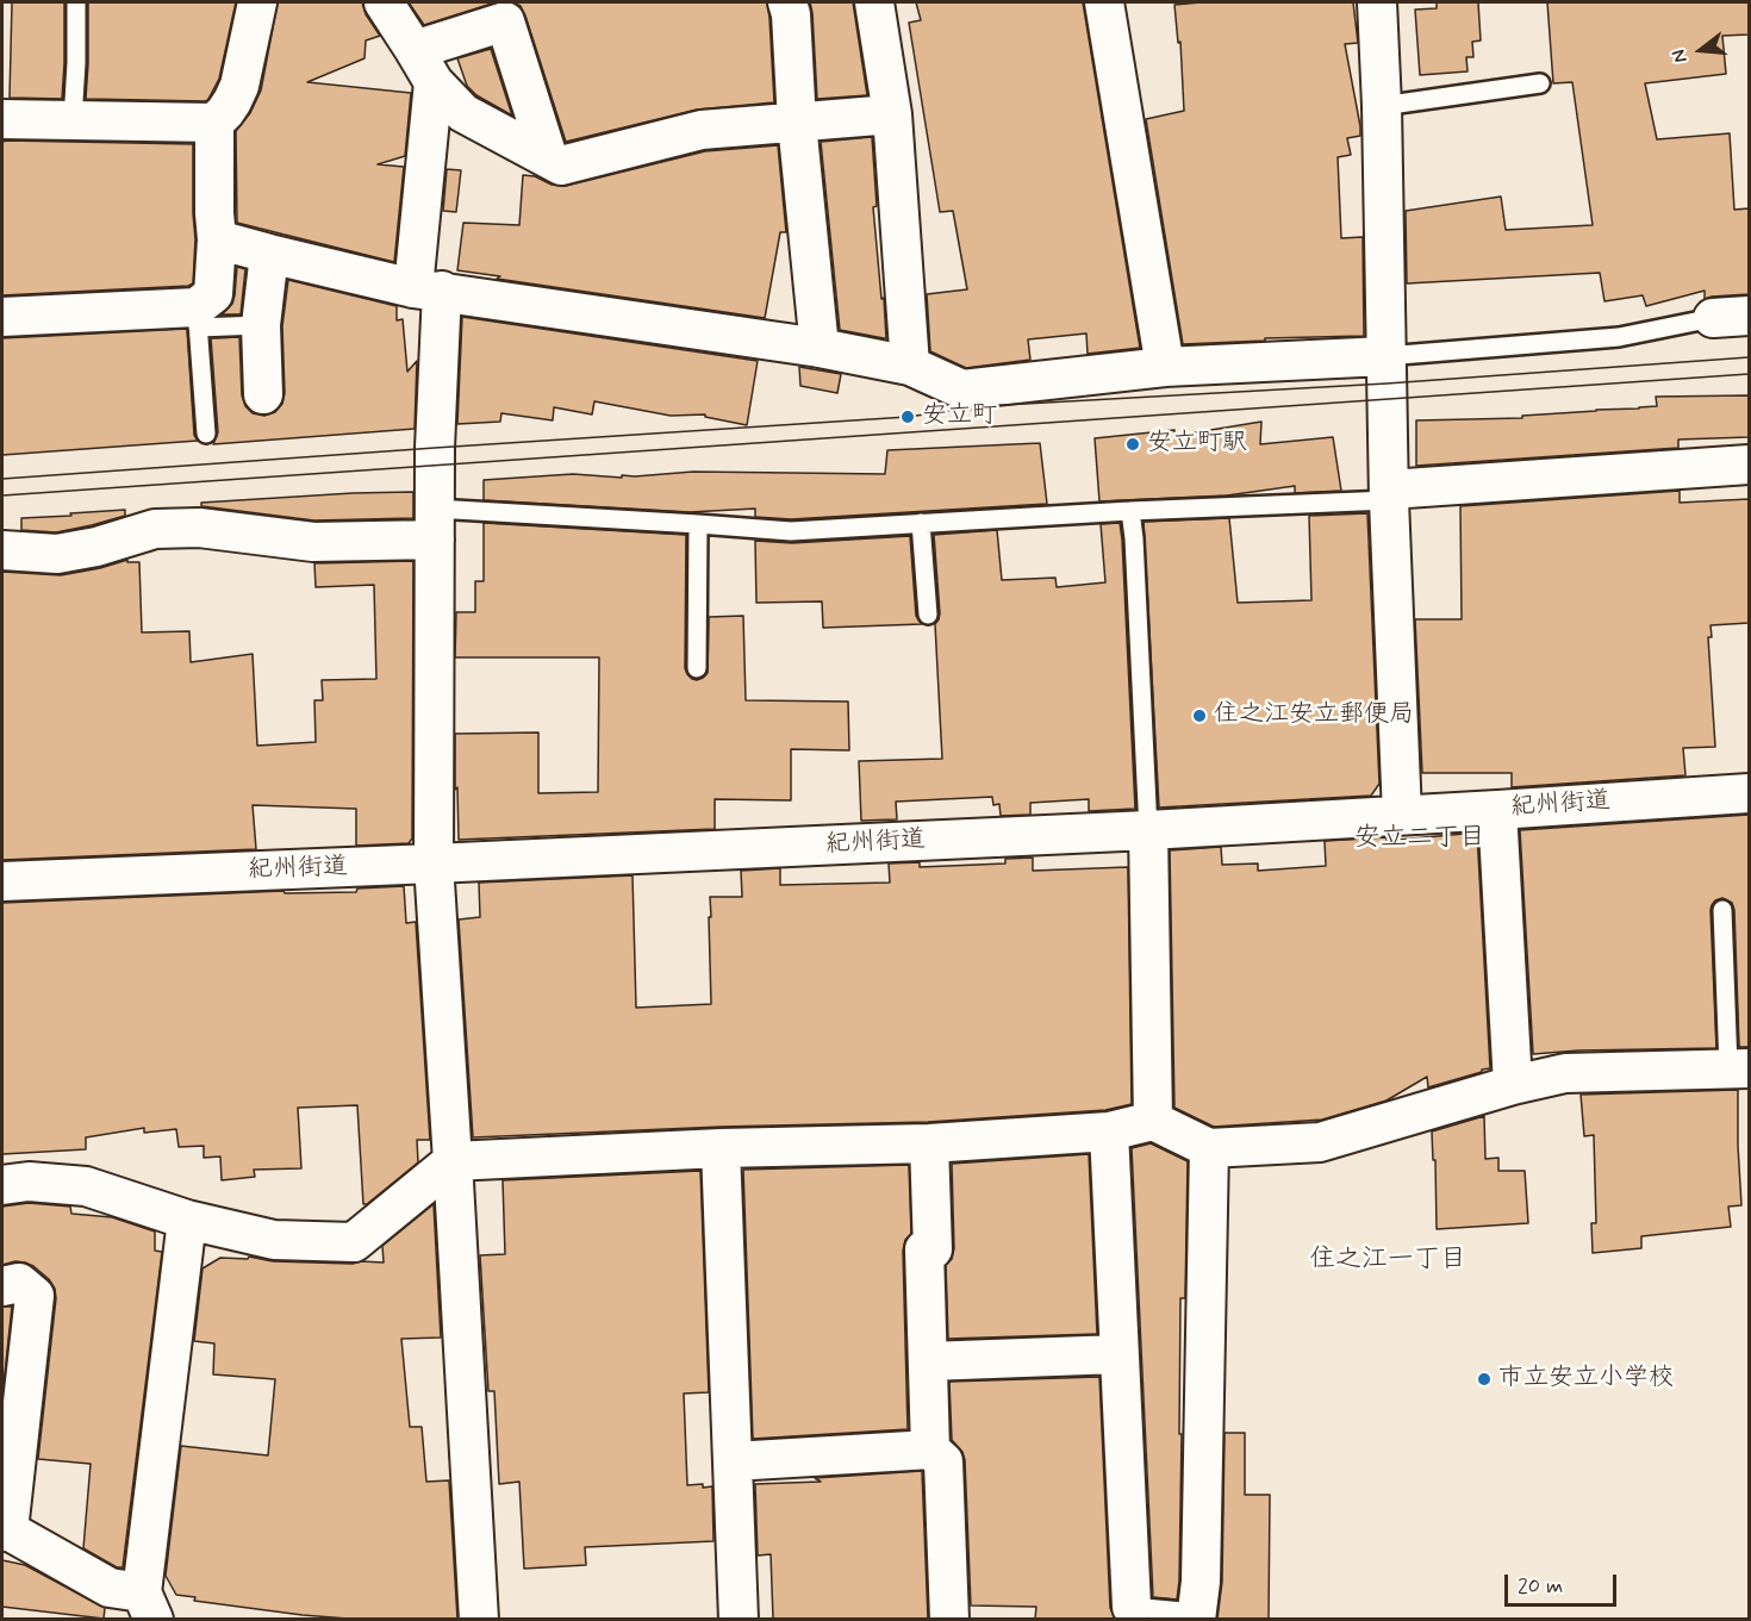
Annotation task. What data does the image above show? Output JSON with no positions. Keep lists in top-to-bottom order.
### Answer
{
  "streets": {
    "street": ["紀州街道"]
  },
  "districts": ["安立二丁目", "住之江一丁目"],
  "places": [
    "安立町",
    "安立町駅",
    "住之江安立郵便局",
    "市立安立小学校"
  ],
  "scale_bar": "20 m",
  "north": "left"
}
